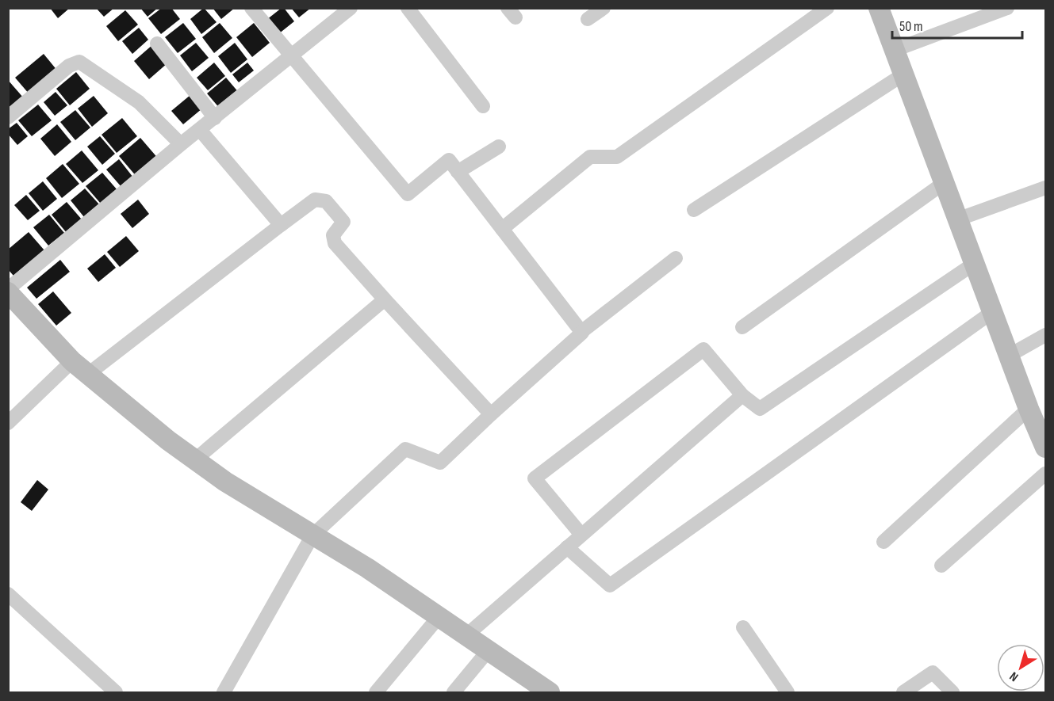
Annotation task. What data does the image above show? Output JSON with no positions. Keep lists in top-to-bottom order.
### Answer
{
  "scale_bar": "50 m",
  "north": "bottom left"
}
